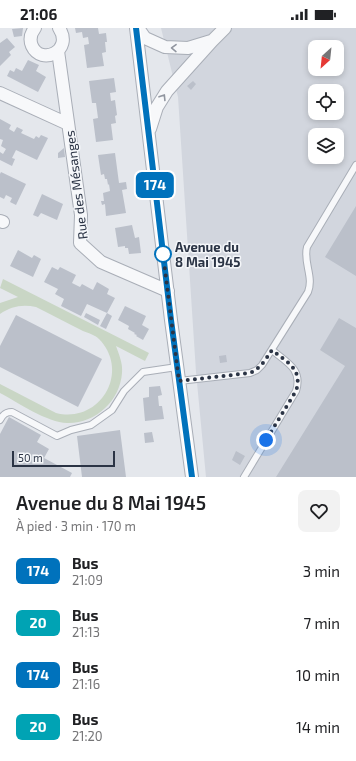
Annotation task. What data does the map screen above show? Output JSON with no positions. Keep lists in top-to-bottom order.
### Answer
{
  "streets": {
    "street": ["Rue des Mésanges"]
  },
  "places": ["Avenue du 8 Mai 1945"],
  "lines": ["bus line 174"],
  "scale_bar": "50 m",
  "north": "bottom left",
  "page": {
    "status": "21:06",
    "on_map": "174",
    "scale": "50 m",
    "heading": ["Avenue du 8 Mai 1945", "À pied · 3 min · 170 m"],
    "list": [
      {
        "mark": "174",
        "name": "Bus",
        "note": "21:09",
        "value": "3 min"
      },
      {
        "mark": "20",
        "name": "Bus",
        "note": "21:13",
        "value": "7 min"
      },
      {
        "mark": "174",
        "name": "Bus",
        "note": "21:16",
        "value": "10 min"
      },
      {
        "mark": "20",
        "name": "Bus",
        "note": "21:20",
        "value": "14 min"
      }
    ]
  }
}
